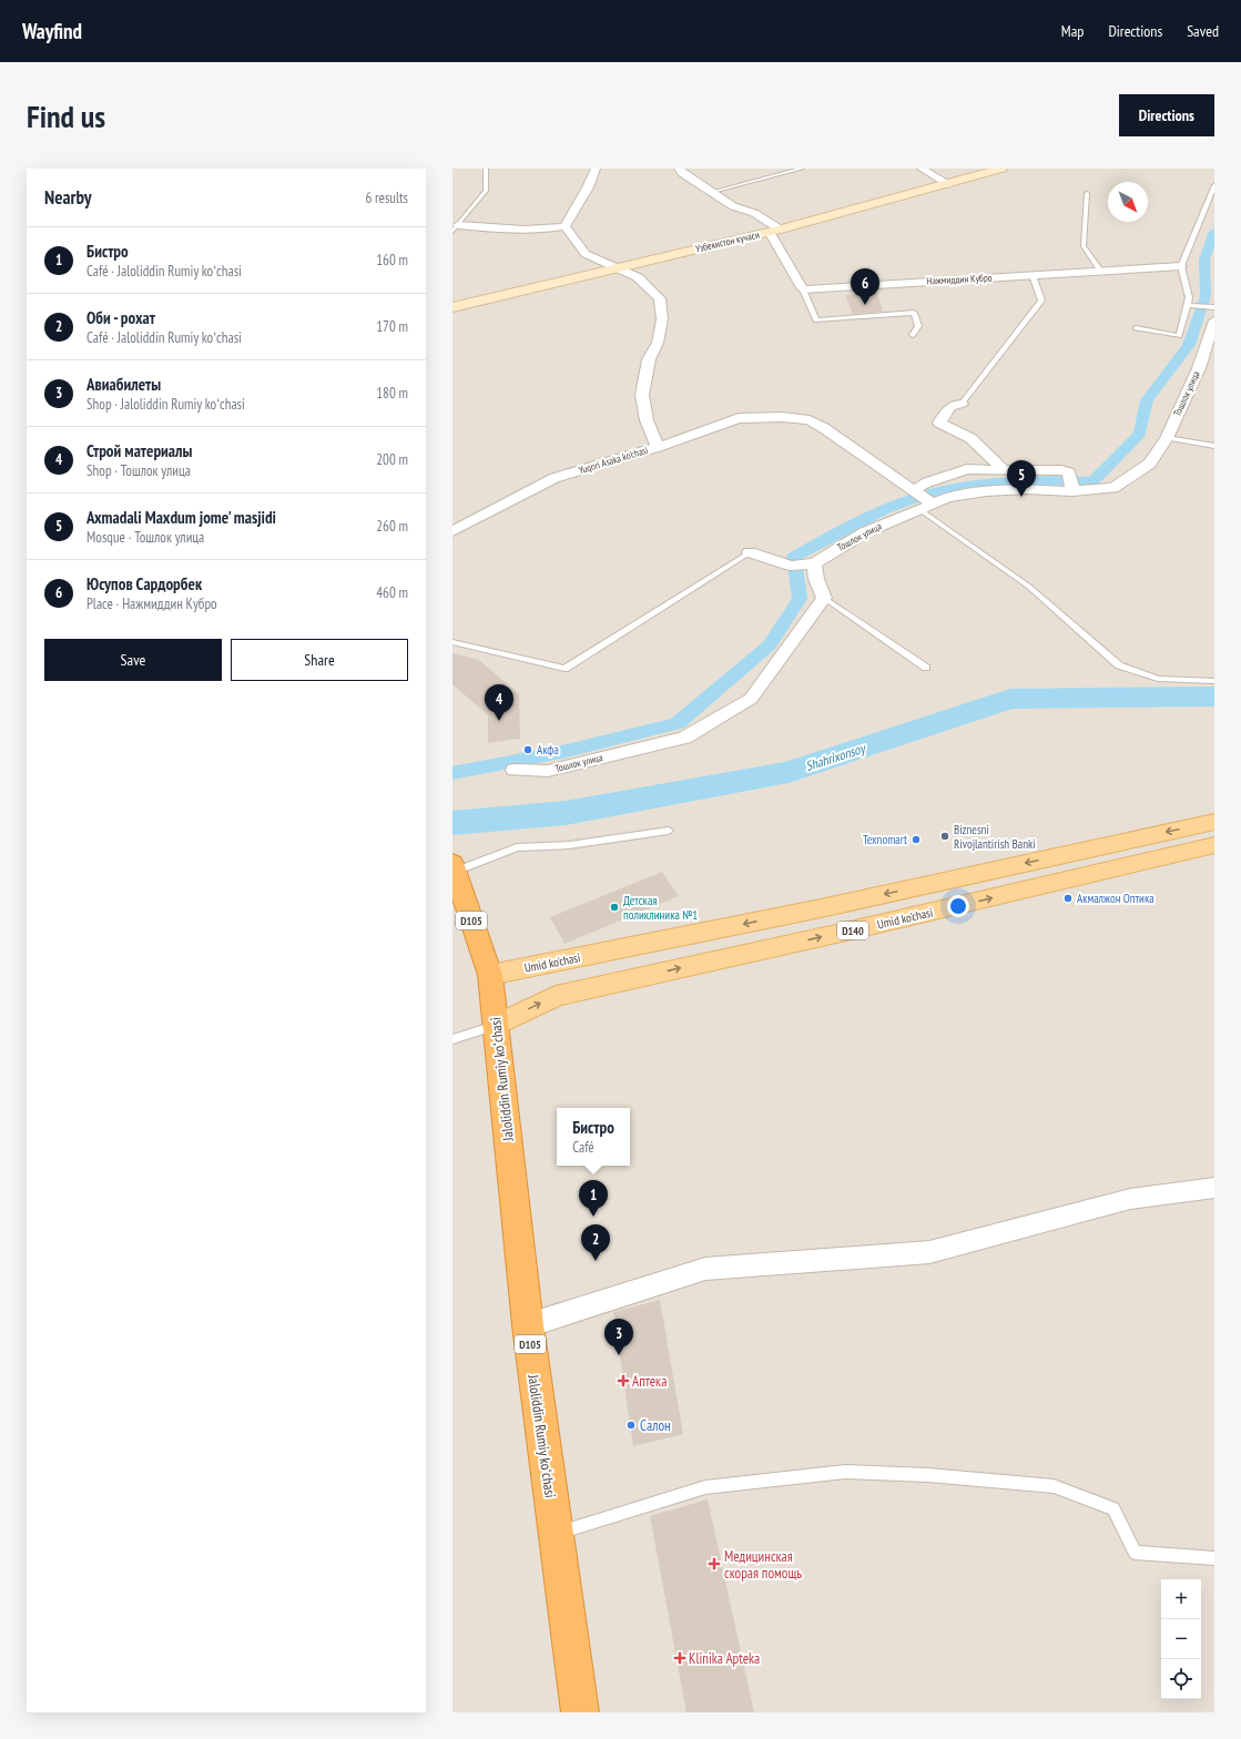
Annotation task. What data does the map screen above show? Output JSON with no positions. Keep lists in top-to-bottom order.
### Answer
{
  "streets": {
    "highway": ["D105", "Jaloliddin Rumiy koʻchasi"],
    "main road": ["Umid ko'chasi", "D140"],
    "street": [
      "Узбекистон кучаси",
      "Нажмиддин Кубро",
      "Тошлок улица",
      "Yuqori Asaka ko'chasi"
    ]
  },
  "crossings": [
    ["Узбекистон кучаси", "Yuqori Asaka ko'chasi"],
    ["Umid ko'chasi", "D105"],
    ["Umid ko'chasi", "Jaloliddin Rumiy koʻchasi"],
    ["D105", "Jaloliddin Rumiy koʻchasi"]
  ],
  "water": ["Shahrixonsoy"],
  "places": {
    "other": [
      "Акфа",
      "Biznesni Rivojlantirish Banki",
      "Texnomart",
      "Акмалжон Оптика",
      "Детская поликлиника №1",
      "Салон"
    ],
    "health": ["Аптека", "Медицинская скорая помощь", "Klinika Apteka"]
  },
  "north": "bottom right",
  "page": {
    "header": "Wayfind",
    "nav": ["Map", "Directions", "Saved"],
    "buttons": [
      "Directions",
      ["Save", "Share"]
    ],
    "title": "Find us",
    "heading": ["Nearby", "6 results"],
    "list": [
      {
        "mark": "1",
        "name": "Бистро",
        "note": "Café · Jaloliddin Rumiy koʻchasi",
        "value": "160 m"
      },
      {
        "mark": "2",
        "name": "Оби - рохат",
        "note": "Café · Jaloliddin Rumiy koʻchasi",
        "value": "170 m"
      },
      {
        "mark": "3",
        "name": "Авиабилеты",
        "note": "Shop · Jaloliddin Rumiy koʻchasi",
        "value": "180 m"
      },
      {
        "mark": "4",
        "name": "Строй материалы",
        "note": "Shop · Тошлок улица",
        "value": "200 m"
      },
      {
        "mark": "5",
        "name": "Axmadali Maxdum jome' masjidi",
        "note": "Mosque · Тошлок улица",
        "value": "260 m"
      },
      {
        "mark": "6",
        "name": "Юсупов Сардорбек",
        "note": "Place · Нажмиддин Кубро",
        "value": "460 m"
      }
    ],
    "pins": [
      "6",
      "5",
      "4",
      "1",
      "2",
      "3"
    ],
    "popup": ["Бистро", "Café"],
    "map_buttons": ["+", "−"]
  }
}
